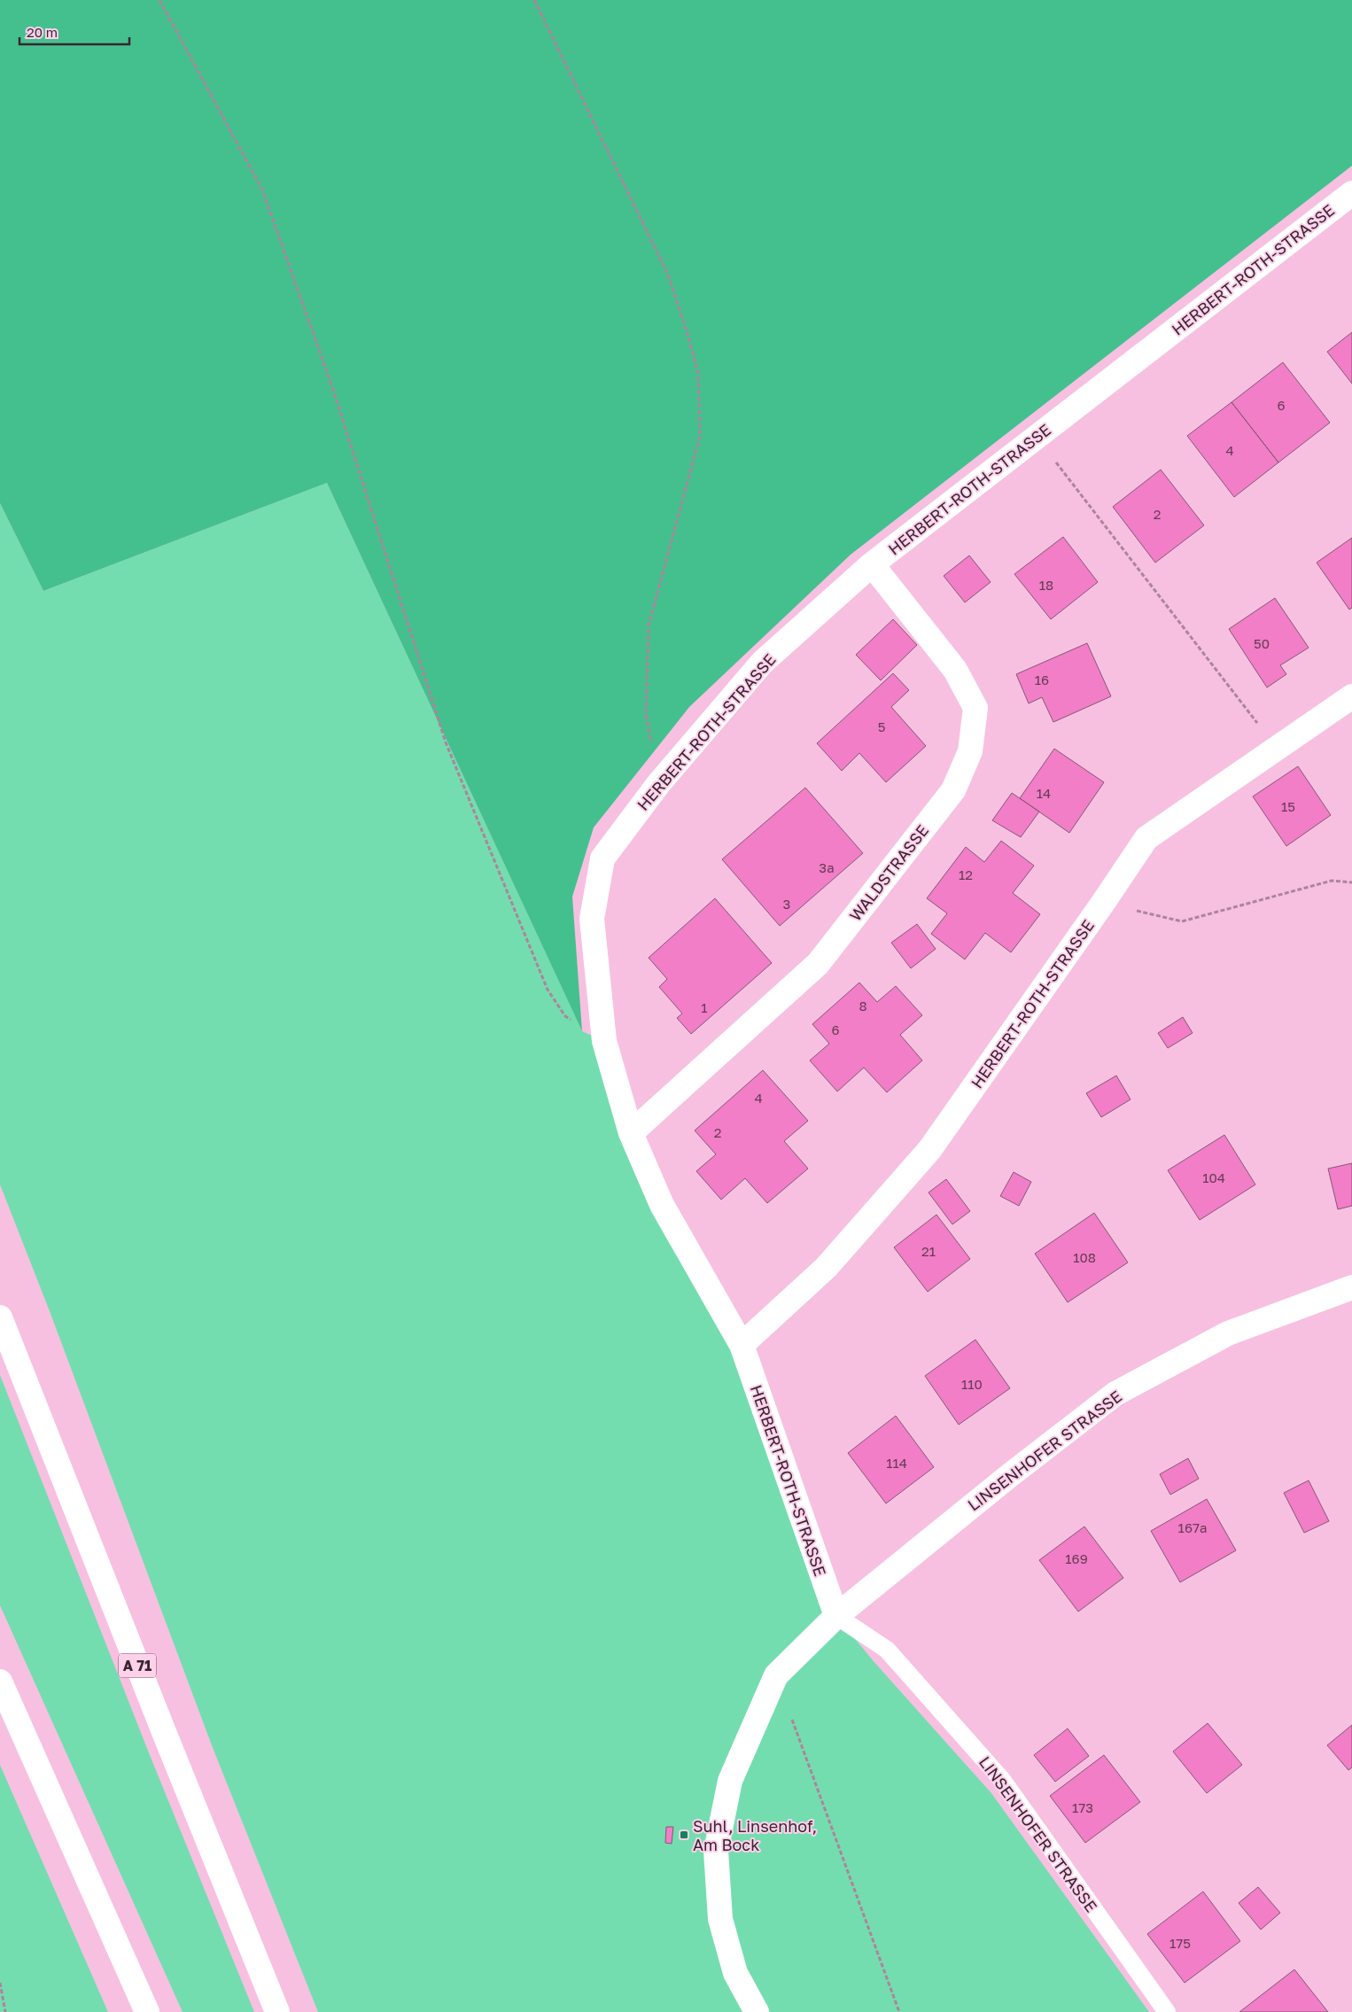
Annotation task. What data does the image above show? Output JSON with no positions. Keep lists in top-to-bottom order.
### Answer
{
  "streets": {
    "main road": [
      "HERBERT-ROTH-STRASSE",
      "WALDSTRASSE",
      "LINSENHOFER STRASSE",
      "A 71"
    ]
  },
  "crossings": [
    ["HERBERT-ROTH-STRASSE", "WALDSTRASSE"],
    ["HERBERT-ROTH-STRASSE", "LINSENHOFER STRASSE"]
  ],
  "places": {
    "transit": ["Suhl, Linsenhof, Am Bock"]
  },
  "house_numbers": [
    "6",
    "4",
    "2",
    "18",
    "50",
    "16",
    "5",
    "14",
    "15",
    "3a",
    "12",
    "3",
    "8",
    "1",
    "6",
    "4",
    "2",
    "104",
    "21",
    "108",
    "110",
    "114",
    "167a",
    "169",
    "173",
    "175"
  ],
  "scale_bar": "20 m"
}
